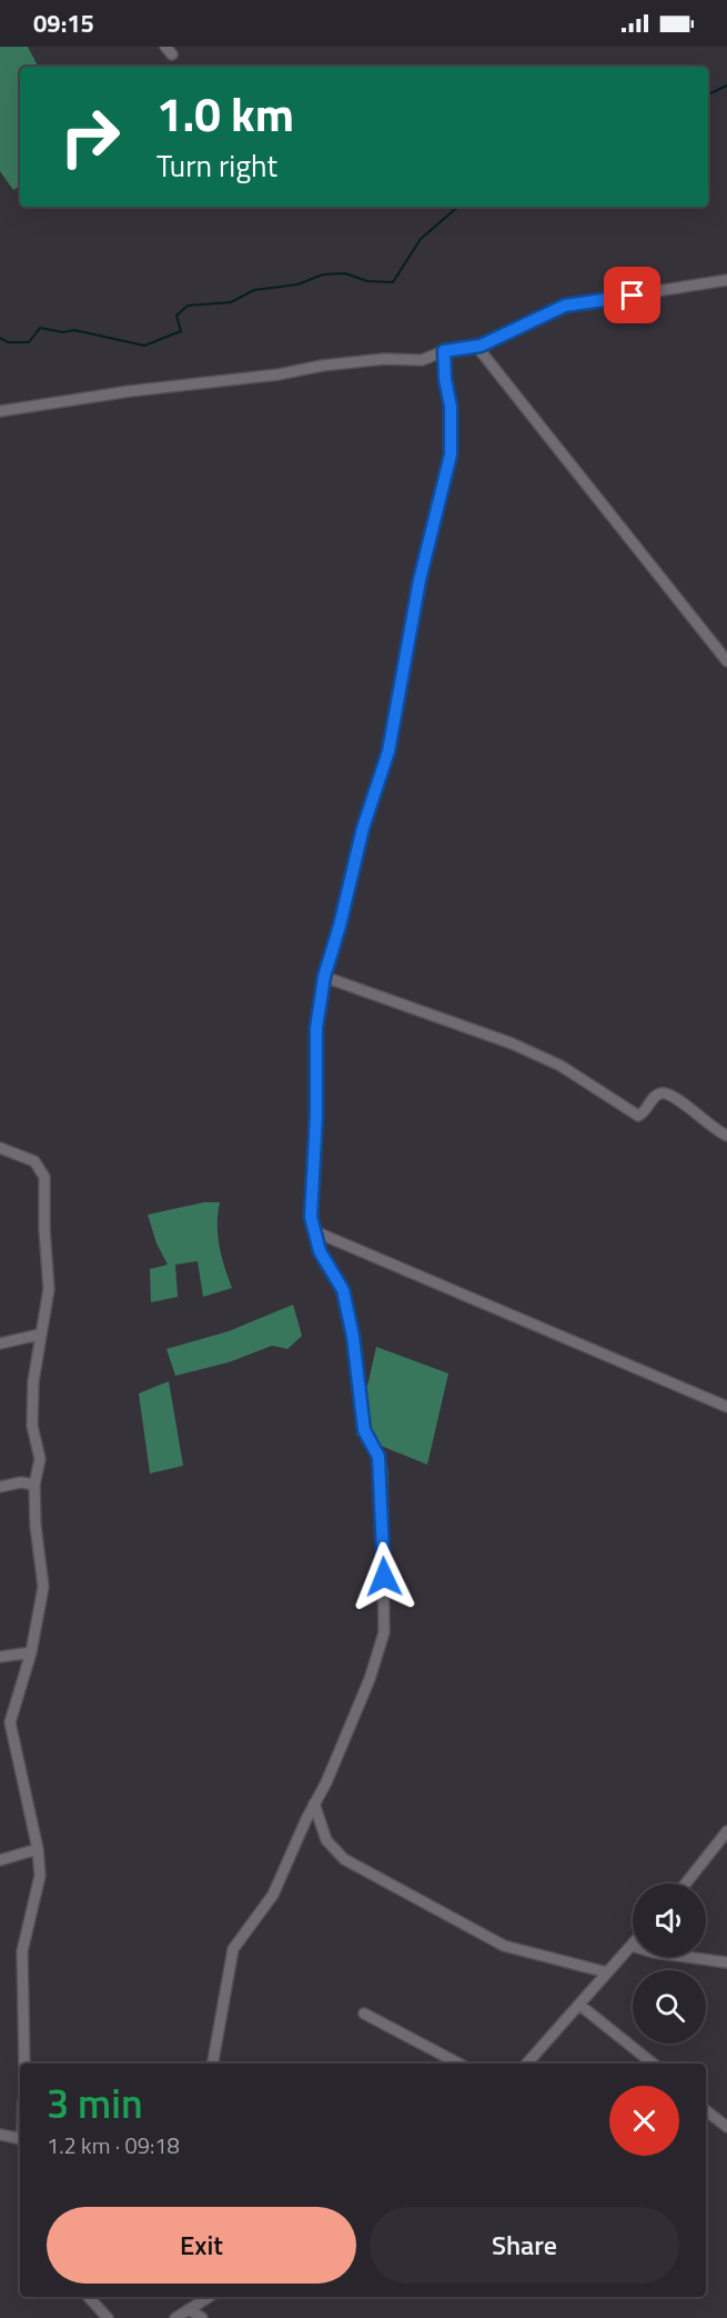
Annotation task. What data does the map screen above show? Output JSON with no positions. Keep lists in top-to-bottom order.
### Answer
{
  "page": {
    "status": "09:15",
    "turn": ["1.0 km", "Turn right"],
    "heading": ["3 min", "1.2 km · 09:18"],
    "buttons": ["Exit", "Share"]
  }
}
